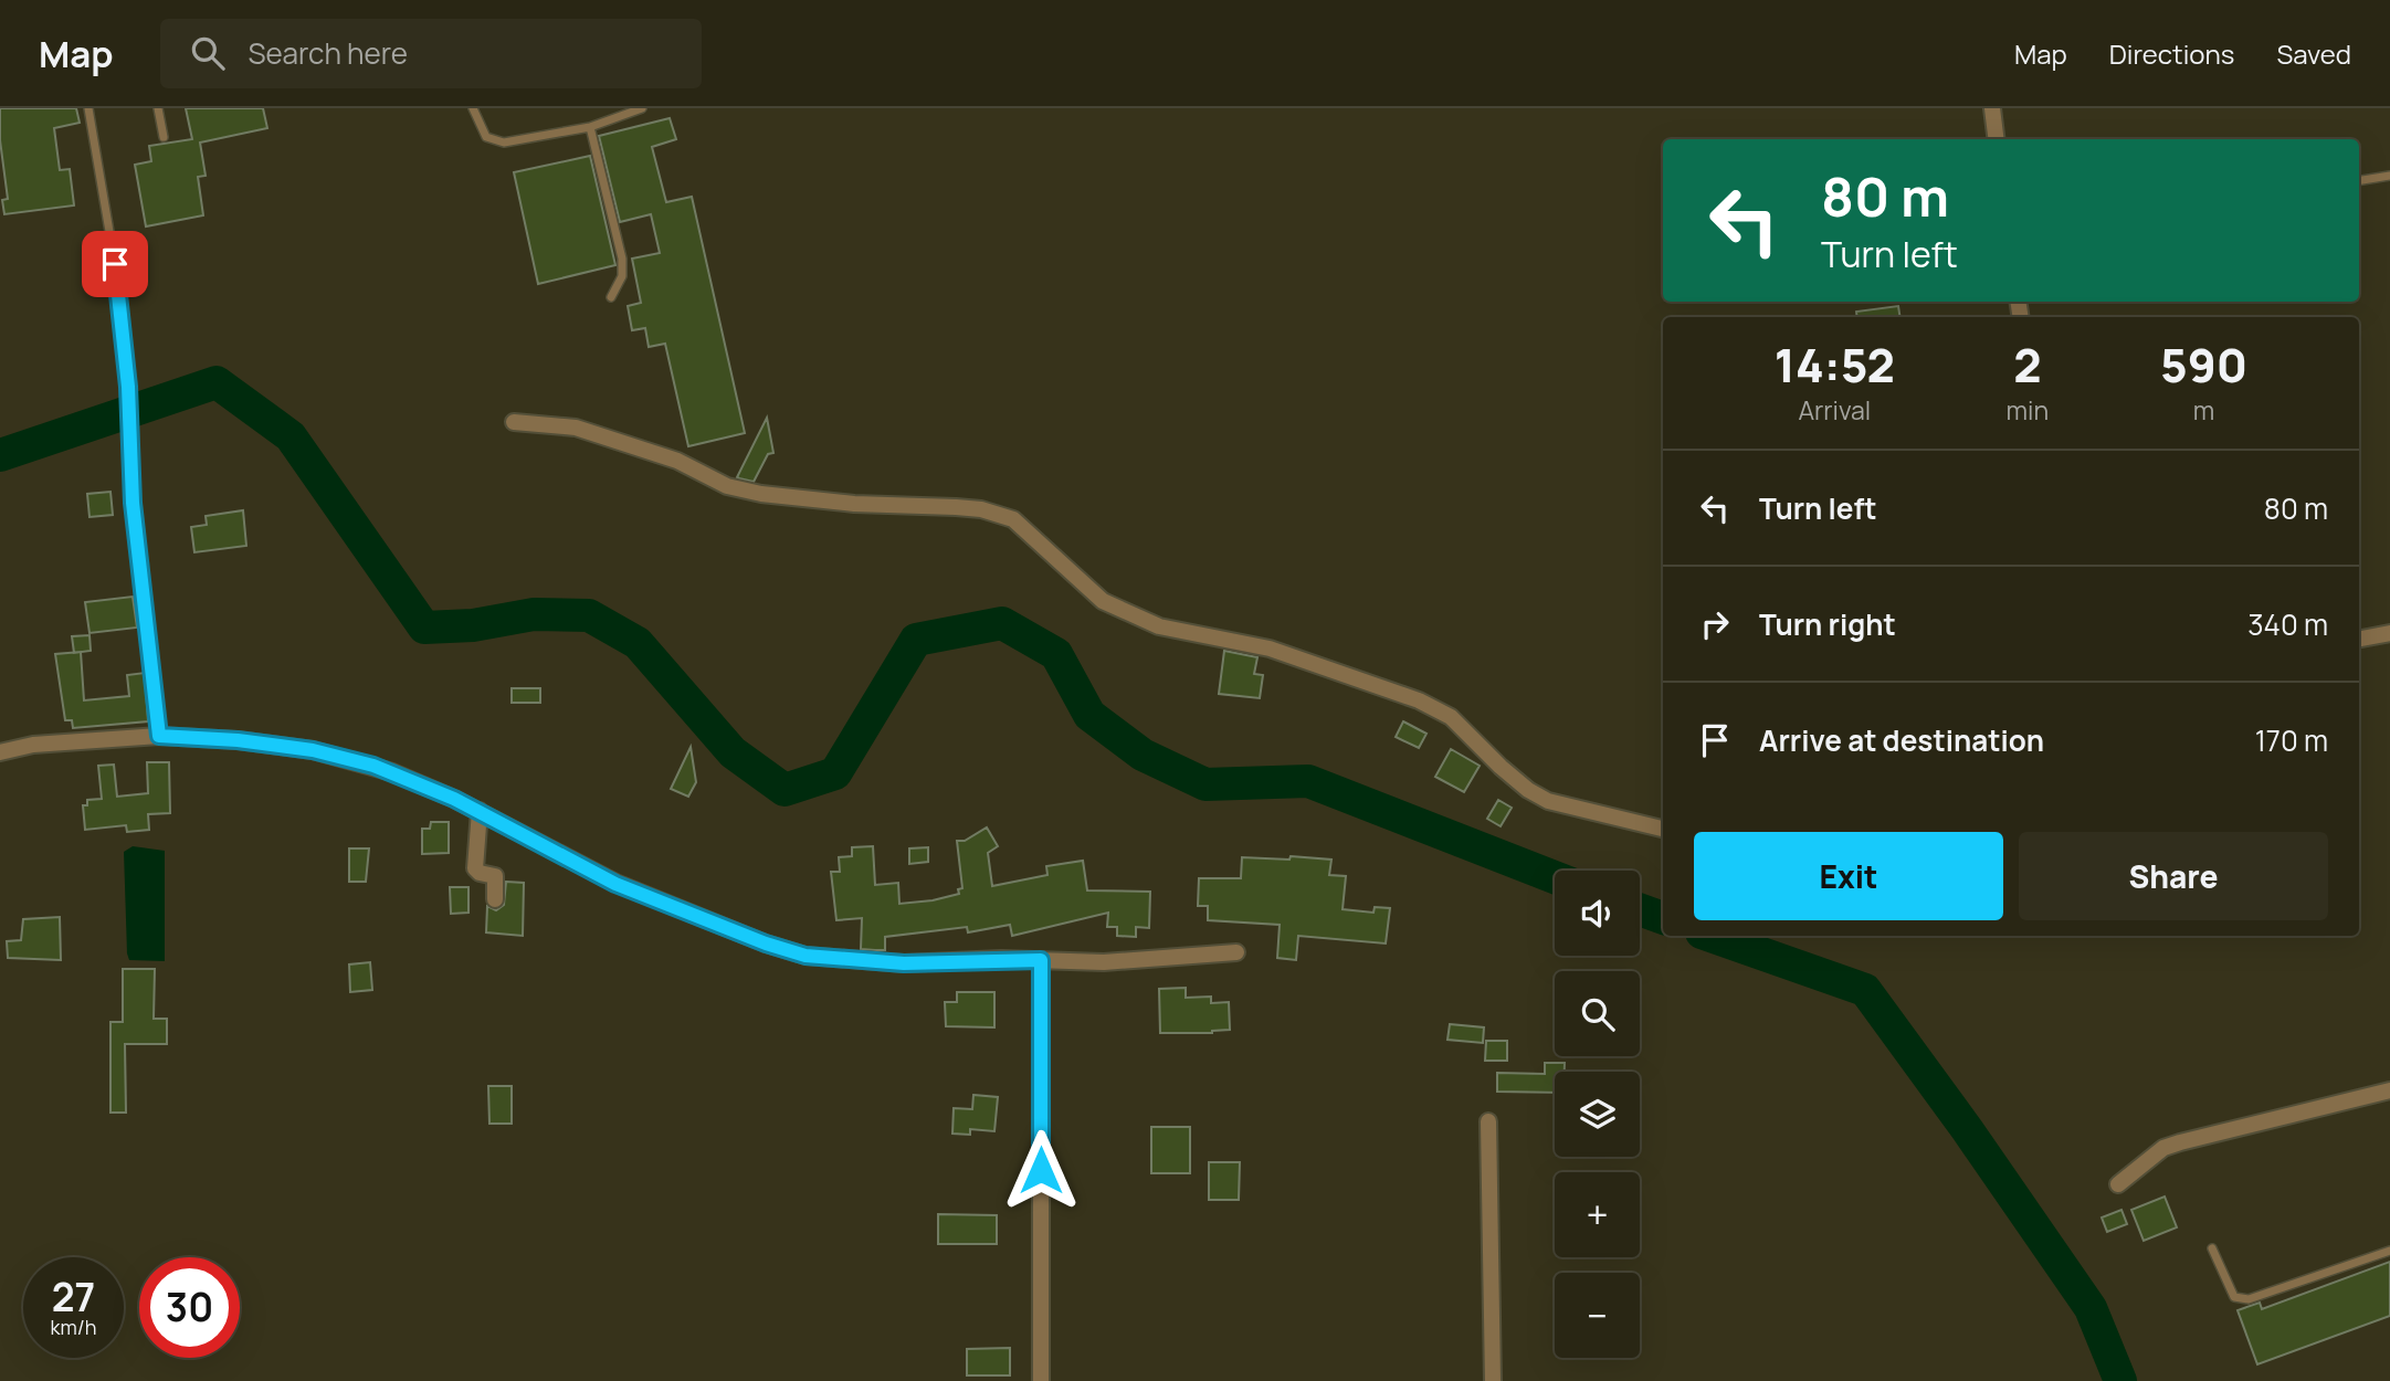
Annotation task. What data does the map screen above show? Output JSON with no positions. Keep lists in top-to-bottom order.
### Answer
{
  "page": {
    "header": "Map",
    "search": "Search here",
    "nav": ["Map", "Directions", "Saved"],
    "turn": ["80 m", "Turn left"],
    "eta": [
      "14:52",
      "Arrival",
      "2",
      "min",
      "590",
      "m"
    ],
    "list": [
      {
        "name": "Turn left",
        "value": "80 m"
      },
      {
        "name": "Turn right",
        "value": "340 m"
      },
      {
        "name": "Arrive at destination",
        "value": "170 m"
      }
    ],
    "buttons": ["Exit", "Share"],
    "map_buttons": ["+", "−"],
    "speed": "27 km/h",
    "limit": "30"
  }
}
